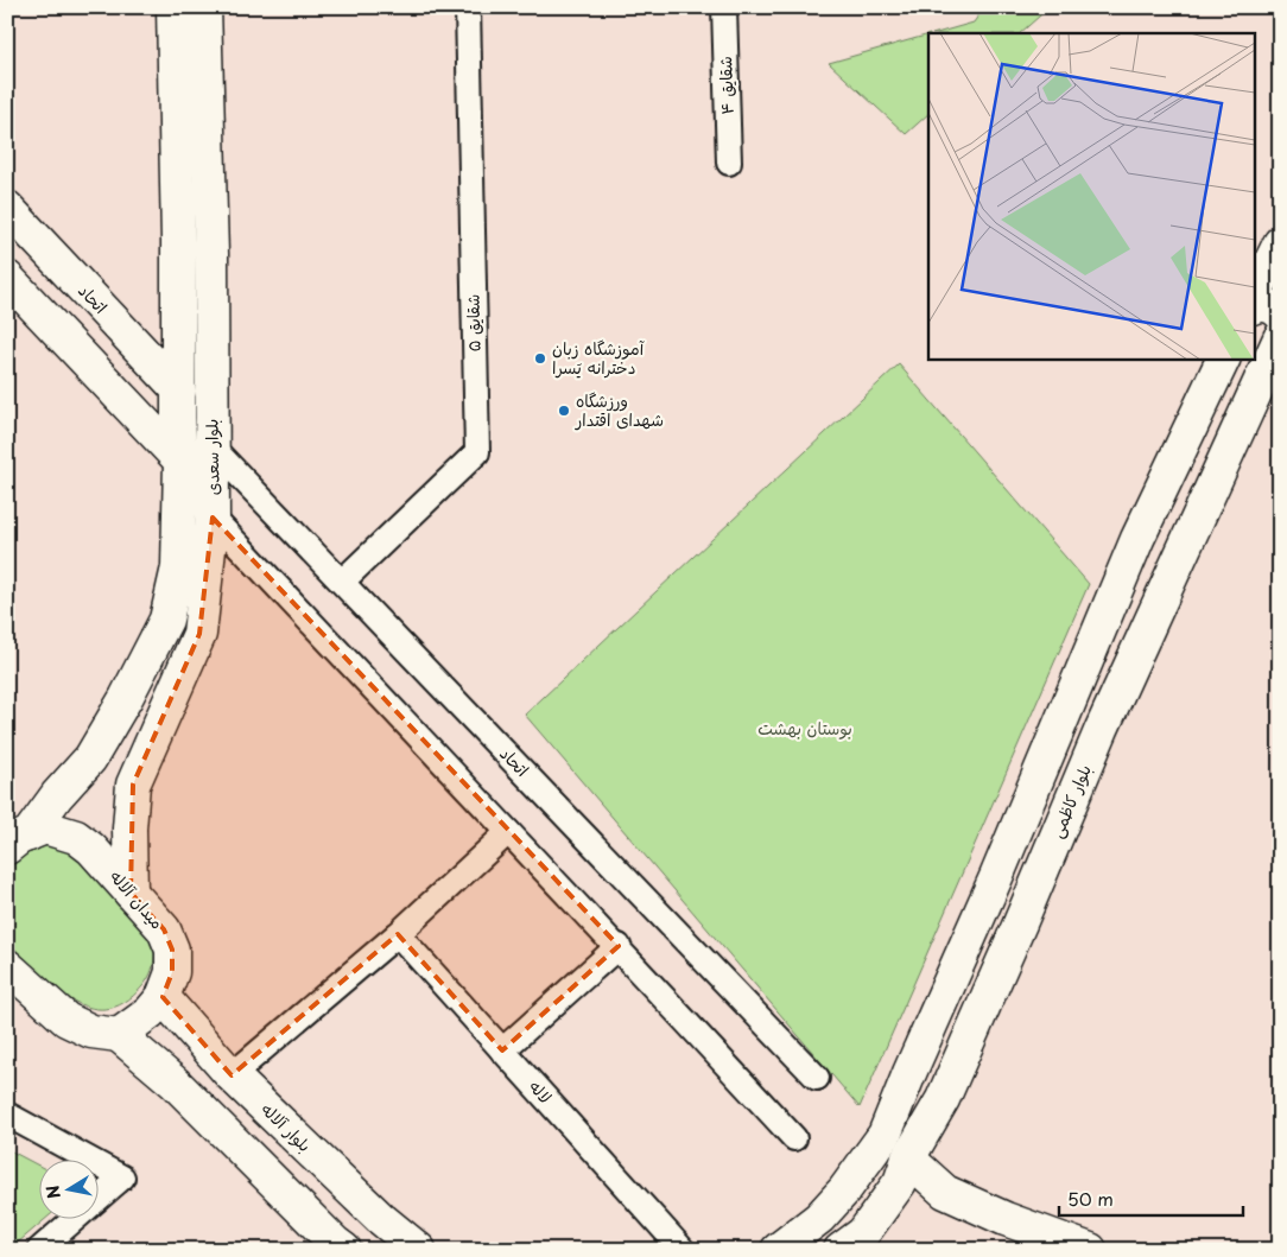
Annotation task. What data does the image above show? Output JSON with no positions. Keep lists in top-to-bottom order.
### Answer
{
  "streets": {
    "street": [
      "شقایق ۴",
      "اتحاد",
      "شقایق ۵",
      "بلوار سعدی",
      "بلوار کاظمی",
      "میدان آلاله",
      "لاله",
      "بلوار آلاله"
    ]
  },
  "crossings": [
    ["اتحاد", "شقایق ۵"],
    ["اتحاد", "بلوار سعدی"],
    ["بلوار سعدی", "میدان آلاله"],
    ["میدان آلاله", "بلوار آلاله"]
  ],
  "parks": ["بوستان بهشت"],
  "places": ["آموزشگاه زبان دخترانه یَسرا", "ورزشگاه شهدای اقتدار"],
  "scale_bar": "50 m",
  "north": "left"
}
